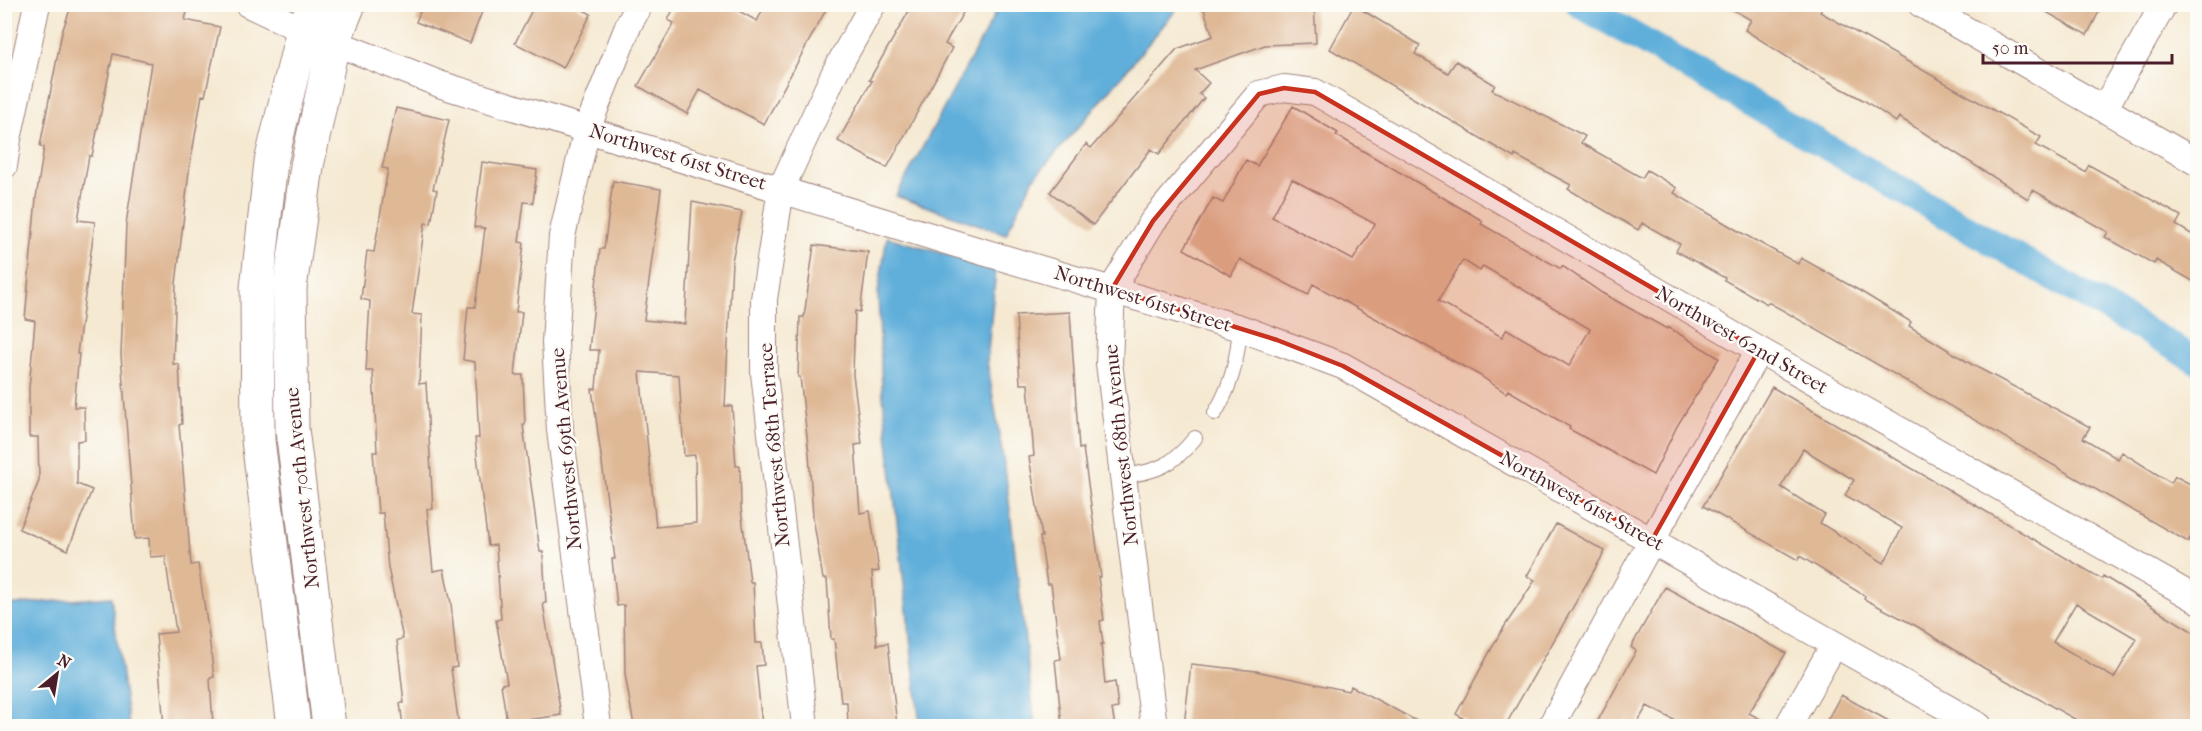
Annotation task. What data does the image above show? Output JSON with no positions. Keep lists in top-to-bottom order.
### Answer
{
  "streets": {
    "street": [
      "Northwest 61st Street",
      "Northwest 62nd Street",
      "Northwest 68th Terrace",
      "Northwest 68th Avenue",
      "Northwest 69th Avenue",
      "Northwest 70th Avenue"
    ]
  },
  "crossings": [
    ["Northwest 61st Street", "Northwest 68th Terrace"],
    ["Northwest 61st Street", "Northwest 68th Avenue"],
    ["Northwest 61st Street", "Northwest 69th Avenue"],
    ["Northwest 61st Street", "Northwest 70th Avenue"],
    ["Northwest 62nd Street", "Northwest 68th Avenue"]
  ],
  "scale_bar": "50 m",
  "north": "top right"
}
